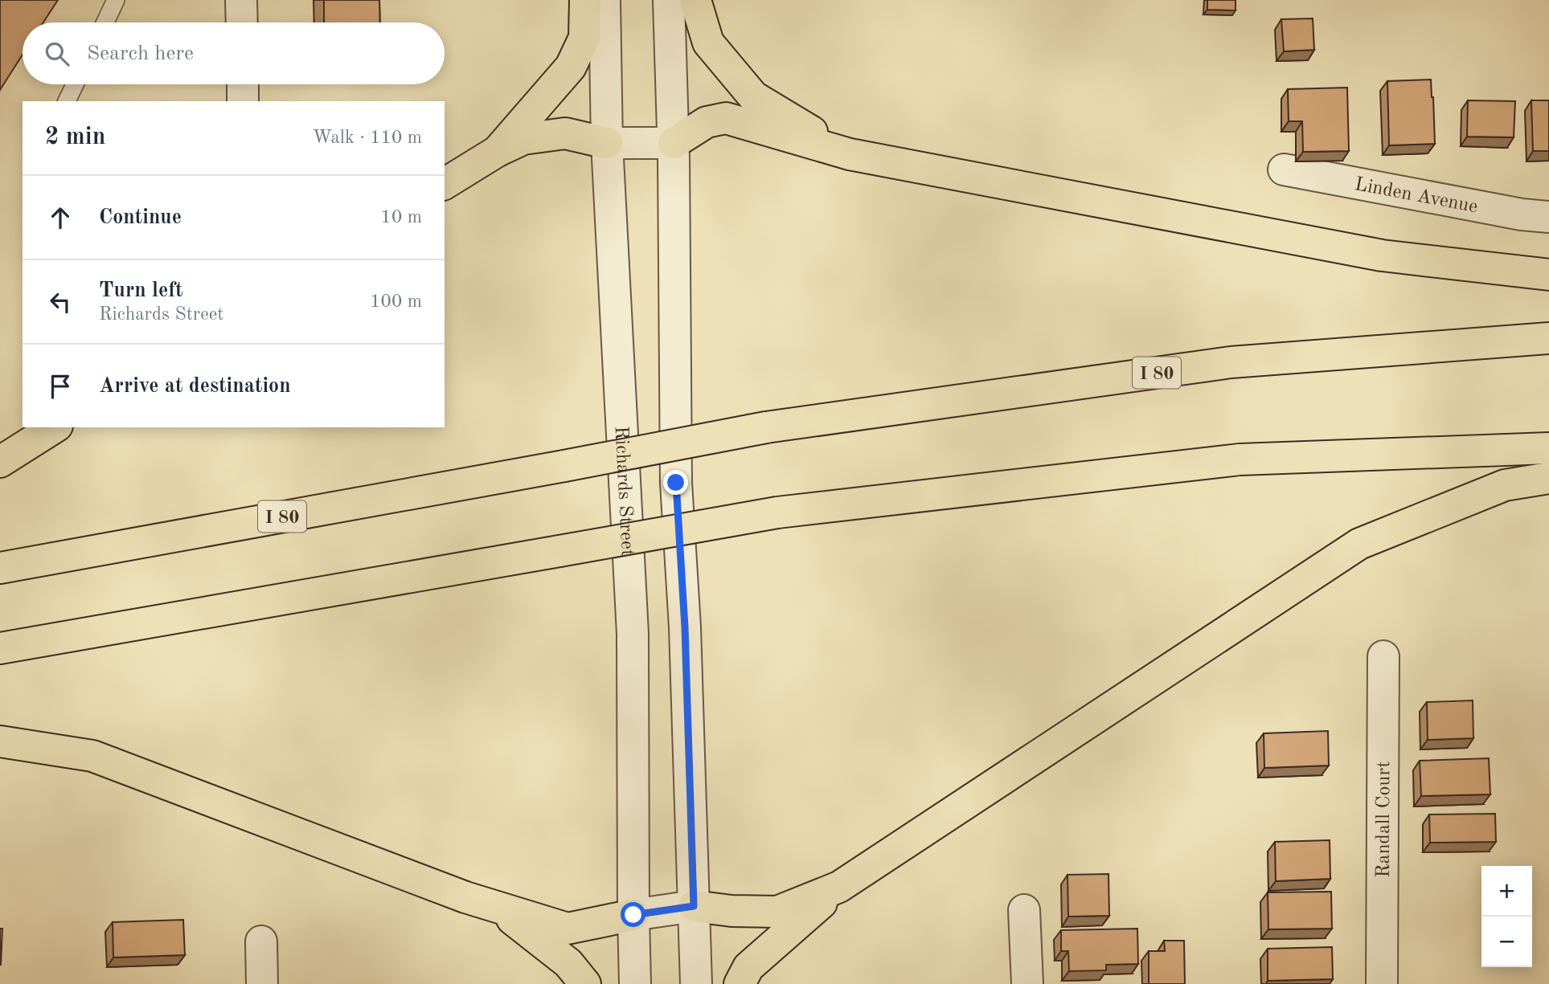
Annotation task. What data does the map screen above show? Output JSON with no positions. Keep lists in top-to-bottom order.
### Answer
{
  "streets": {
    "highway": ["I 80"],
    "street": ["Linden Avenue", "Richards Street", "Randall Court"]
  },
  "page": {
    "search": "Search here",
    "heading": ["2 min", "Walk · 110 m"],
    "list": [
      ["Continue", "10 m"],
      ["Turn left", "Richards Street", "100 m"],
      "Arrive at destination"
    ],
    "map_buttons": ["+", "−"]
  }
}
